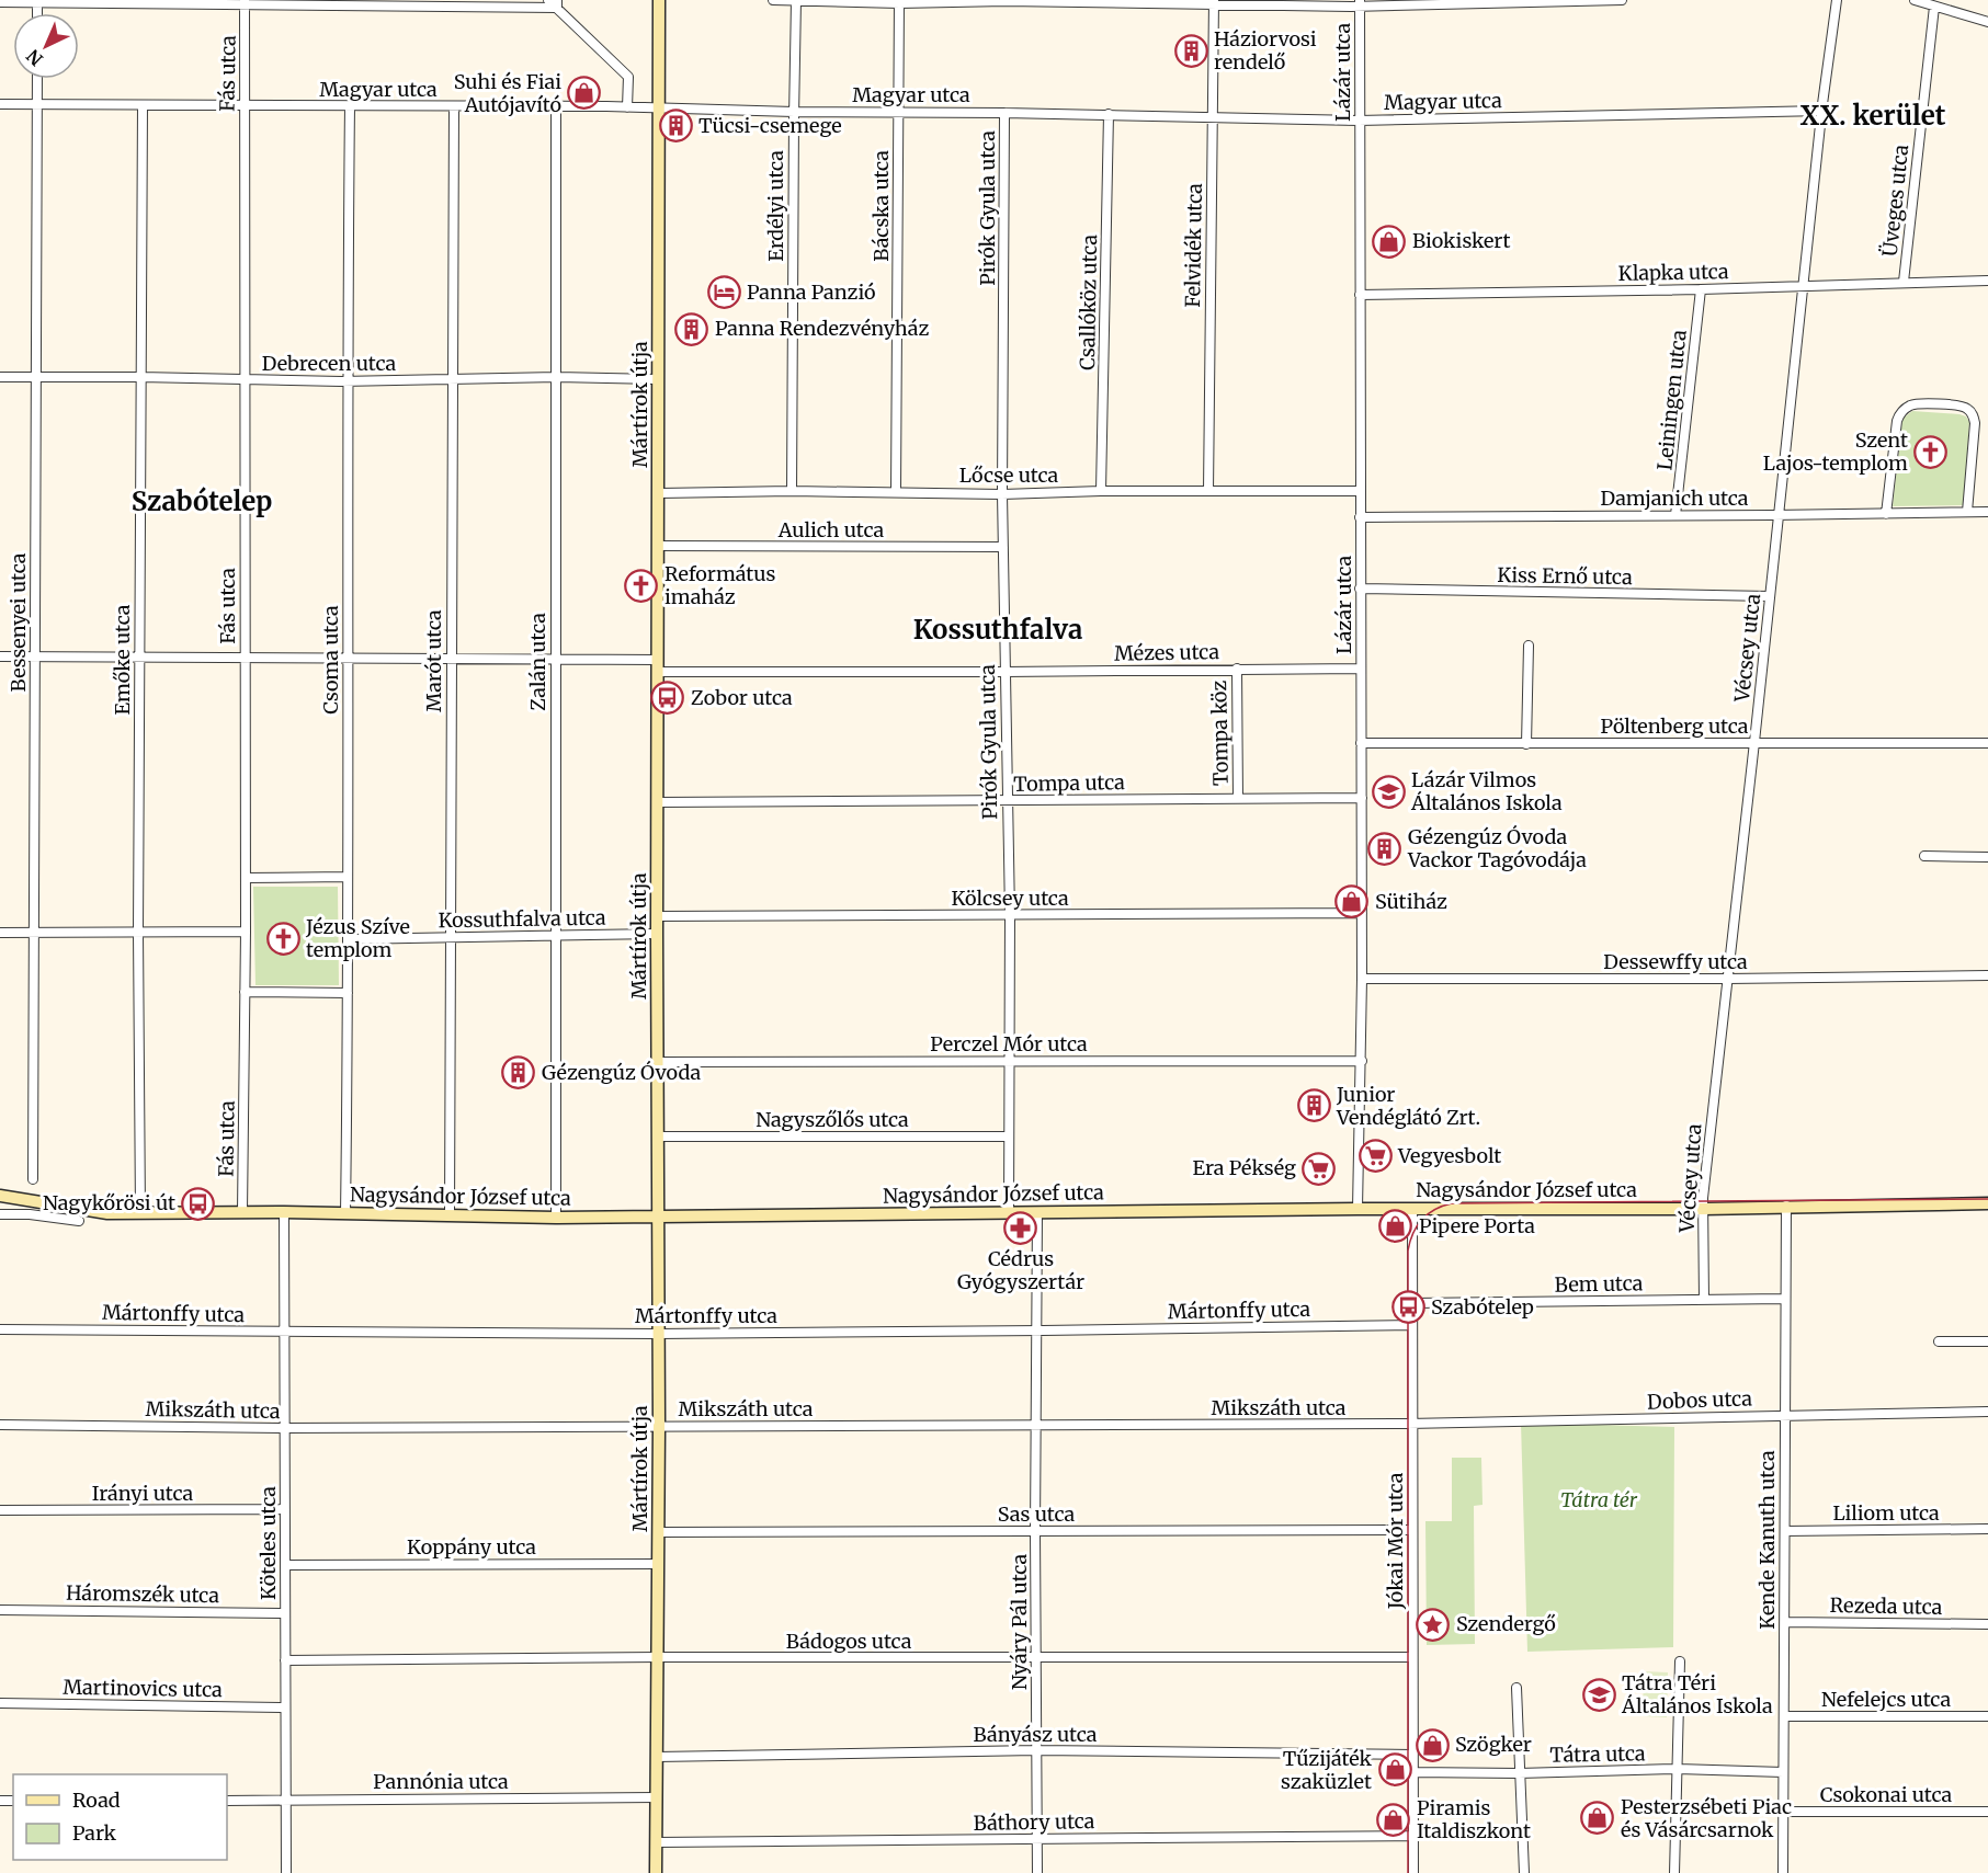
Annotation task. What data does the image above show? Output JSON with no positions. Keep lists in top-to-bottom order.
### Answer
{
  "streets": {
    "street": [
      "Lázár utca",
      "Fás utca",
      "Magyar utca",
      "Üveges utca",
      "Erdélyi utca",
      "Bácska utca",
      "Pirók Gyula utca",
      "Felvidék utca",
      "Klapka utca",
      "Csallóköz utca",
      "Debrecen utca",
      "Leiningen utca",
      "Mártírok útja",
      "Lőcse utca",
      "Damjanich utca",
      "Aulich utca",
      "Kiss Ernő utca",
      "Bessenyei utca",
      "Vécsey utca",
      "Mézes utca",
      "Emőke utca",
      "Csoma utca",
      "Marót utca",
      "Zalán utca",
      "Pöltenberg utca",
      "Tompa köz",
      "Tompa utca",
      "Kölcsey utca",
      "Kossuthfalva utca",
      "Dessewffy utca",
      "Perczel Mór utca",
      "Nagyszőlős utca",
      "Nagysándor József utca",
      "Bem utca",
      "Mártonffy utca",
      "Dobos utca",
      "Mikszáth utca",
      "Irányi utca",
      "Liliom utca",
      "Sas utca",
      "Kende Kanuth utca",
      "Jókai Mór utca",
      "Köteles utca",
      "Koppány utca",
      "Háromszék utca",
      "Rezeda utca",
      "Nyáry Pál utca",
      "Bádogos utca",
      "Martinovics utca",
      "Nefelejcs utca",
      "Bányász utca",
      "Pannónia utca",
      "Csokonai utca",
      "Báthory utca"
    ]
  },
  "crossings": [
    ["Lázár utca", "Magyar utca"],
    ["Lázár utca", "Klapka utca"],
    ["Lázár utca", "Lőcse utca"],
    ["Lázár utca", "Damjanich utca"],
    ["Lázár utca", "Kiss Ernő utca"],
    ["Lázár utca", "Mézes utca"],
    ["Lázár utca", "Pöltenberg utca"],
    ["Lázár utca", "Tompa utca"],
    ["Lázár utca", "Kölcsey utca"],
    ["Lázár utca", "Dessewffy utca"],
    ["Lázár utca", "Perczel Mór utca"],
    ["Lázár utca", "Nagysándor József utca"],
    ["Fás utca", "Magyar utca"],
    ["Fás utca", "Debrecen utca"],
    ["Fás utca", "Nagysándor József utca"],
    ["Magyar utca", "Erdélyi utca"],
    ["Magyar utca", "Bácska utca"],
    ["Magyar utca", "Pirók Gyula utca"],
    ["Magyar utca", "Felvidék utca"],
    ["Magyar utca", "Csallóköz utca"],
    ["Magyar utca", "Mártírok útja"],
    ["Magyar utca", "Bessenyei utca"],
    ["Magyar utca", "Vécsey utca"],
    ["Magyar utca", "Emőke utca"],
    ["Magyar utca", "Csoma utca"],
    ["Magyar utca", "Marót utca"],
    ["Magyar utca", "Zalán utca"],
    ["Üveges utca", "Klapka utca"],
    ["Erdélyi utca", "Lőcse utca"],
    ["Bácska utca", "Lőcse utca"],
    ["Pirók Gyula utca", "Lőcse utca"],
    ["Pirók Gyula utca", "Aulich utca"],
    ["Pirók Gyula utca", "Mézes utca"],
    ["Pirók Gyula utca", "Tompa utca"],
    ["Pirók Gyula utca", "Kölcsey utca"],
    ["Pirók Gyula utca", "Perczel Mór utca"],
    ["Pirók Gyula utca", "Nagyszőlős utca"],
    ["Pirók Gyula utca", "Nagysándor József utca"],
    ["Felvidék utca", "Lőcse utca"],
    ["Klapka utca", "Leiningen utca"],
    ["Klapka utca", "Vécsey utca"],
    ["Csallóköz utca", "Lőcse utca"],
    ["Debrecen utca", "Mártírok útja"],
    ["Debrecen utca", "Bessenyei utca"],
    ["Debrecen utca", "Emőke utca"],
    ["Debrecen utca", "Csoma utca"],
    ["Debrecen utca", "Marót utca"],
    ["Debrecen utca", "Zalán utca"],
    ["Leiningen utca", "Damjanich utca"],
    ["Mártírok útja", "Lőcse utca"],
    ["Mártírok útja", "Aulich utca"],
    ["Mártírok útja", "Mézes utca"],
    ["Mártírok útja", "Tompa utca"],
    ["Mártírok útja", "Kölcsey utca"],
    ["Mártírok útja", "Kossuthfalva utca"],
    ["Mártírok útja", "Perczel Mór utca"],
    ["Mártírok útja", "Nagyszőlős utca"],
    ["Mártírok útja", "Nagysándor József utca"],
    ["Mártírok útja", "Mártonffy utca"],
    ["Mártírok útja", "Mikszáth utca"],
    ["Mártírok útja", "Sas utca"],
    ["Mártírok útja", "Koppány utca"],
    ["Mártírok útja", "Bádogos utca"],
    ["Mártírok útja", "Bányász utca"],
    ["Mártírok útja", "Pannónia utca"],
    ["Mártírok útja", "Báthory utca"],
    ["Damjanich utca", "Vécsey utca"],
    ["Kiss Ernő utca", "Vécsey utca"],
    ["Vécsey utca", "Pöltenberg utca"],
    ["Vécsey utca", "Dessewffy utca"],
    ["Vécsey utca", "Nagysándor József utca"],
    ["Vécsey utca", "Bem utca"],
    ["Mézes utca", "Tompa köz"],
    ["Emőke utca", "Nagysándor József utca"],
    ["Csoma utca", "Kossuthfalva utca"],
    ["Csoma utca", "Nagysándor József utca"],
    ["Marót utca", "Kossuthfalva utca"],
    ["Marót utca", "Nagysándor József utca"],
    ["Zalán utca", "Kossuthfalva utca"],
    ["Zalán utca", "Nagysándor József utca"],
    ["Tompa köz", "Tompa utca"],
    ["Nagysándor József utca", "Kende Kanuth utca"],
    ["Nagysándor József utca", "Jókai Mór utca"],
    ["Nagysándor József utca", "Köteles utca"],
    ["Nagysándor József utca", "Nyáry Pál utca"],
    ["Bem utca", "Kende Kanuth utca"],
    ["Bem utca", "Jókai Mór utca"],
    ["Mártonffy utca", "Jókai Mór utca"],
    ["Mártonffy utca", "Köteles utca"],
    ["Mártonffy utca", "Nyáry Pál utca"],
    ["Dobos utca", "Mikszáth utca"],
    ["Dobos utca", "Kende Kanuth utca"],
    ["Dobos utca", "Jókai Mór utca"],
    ["Mikszáth utca", "Jókai Mór utca"],
    ["Mikszáth utca", "Köteles utca"],
    ["Mikszáth utca", "Nyáry Pál utca"],
    ["Irányi utca", "Köteles utca"],
    ["Liliom utca", "Kende Kanuth utca"],
    ["Sas utca", "Jókai Mór utca"],
    ["Sas utca", "Nyáry Pál utca"],
    ["Kende Kanuth utca", "Rezeda utca"],
    ["Kende Kanuth utca", "Nefelejcs utca"],
    ["Kende Kanuth utca", "Csokonai utca"],
    ["Jókai Mór utca", "Bádogos utca"],
    ["Jókai Mór utca", "Bányász utca"],
    ["Jókai Mór utca", "Báthory utca"],
    ["Köteles utca", "Koppány utca"],
    ["Köteles utca", "Háromszék utca"],
    ["Köteles utca", "Bádogos utca"],
    ["Köteles utca", "Martinovics utca"],
    ["Köteles utca", "Pannónia utca"],
    ["Nyáry Pál utca", "Bádogos utca"],
    ["Nyáry Pál utca", "Bányász utca"],
    ["Nyáry Pál utca", "Báthory utca"]
  ],
  "districts": ["XX. kerület", "Szabótelep", "Kossuthfalva"],
  "parks": ["Tátra tér"],
  "places": {
    "building": [
      "Háziorvosi rendelő",
      "Tücsi-csemege",
      "Panna Rendezvényház",
      "Gézengúz Óvoda Vackor Tagóvodája",
      "Gézengúz Óvoda",
      "Junior Vendéglátó Zrt."
    ],
    "shop": [
      "Suhi és Fiai Autójavító",
      "Biokiskert",
      "Sütiház",
      "Pipere Porta",
      "Szögker",
      "Tűzijáték szaküzlet",
      "Pesterzsébeti Piac és Vásárcsarnok",
      "Piramis Italdiszkont"
    ],
    "hotel": ["Panna Panzió"],
    "church": ["Szent Lajos-templom", "Református imaház", "Jézus Szíve templom"],
    "bus stop": ["Zobor utca", "Nagykőrösi út", "Szabótelep"],
    "school or university": ["Lázár Vilmos Általános Iskola", "Tátra Téri Általános Iskola"],
    "supermarket": ["Vegyesbolt", "Era Pékség"],
    "pharmacy": ["Cédrus Gyógyszertár"],
    "place": ["Szendergő"]
  },
  "legend": ["Road", "Park"],
  "north": "bottom left"
}
